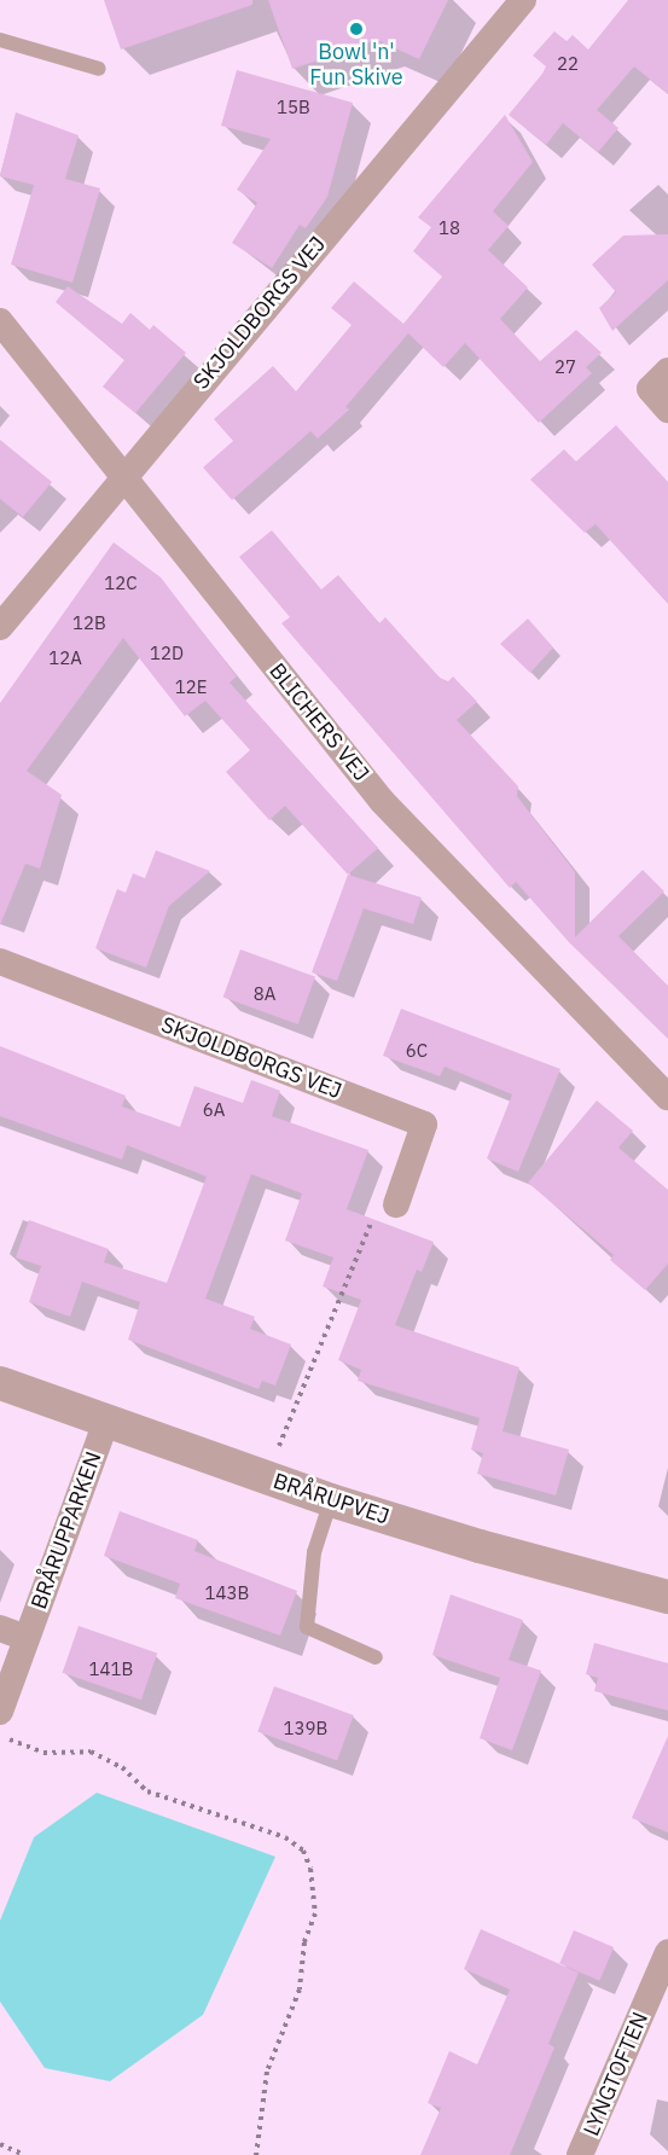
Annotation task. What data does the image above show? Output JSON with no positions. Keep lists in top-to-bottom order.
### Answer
{
  "streets": {
    "street": [
      "SKJOLDBORGS VEJ",
      "BLICHERS VEJ",
      "BRÅRUPVEJ",
      "BRÅRUPPARKEN",
      "LYNGTOFTEN"
    ]
  },
  "crossings": [
    ["SKJOLDBORGS VEJ", "BLICHERS VEJ"],
    ["BRÅRUPVEJ", "BRÅRUPPARKEN"]
  ],
  "places": ["Bowl 'n' Fun Skive"],
  "house_numbers": [
    "22",
    "15B",
    "18",
    "27",
    "12C",
    "12B",
    "12D",
    "12A",
    "12E",
    "8A",
    "6C",
    "6A",
    "143B",
    "141B",
    "139B"
  ]
}
